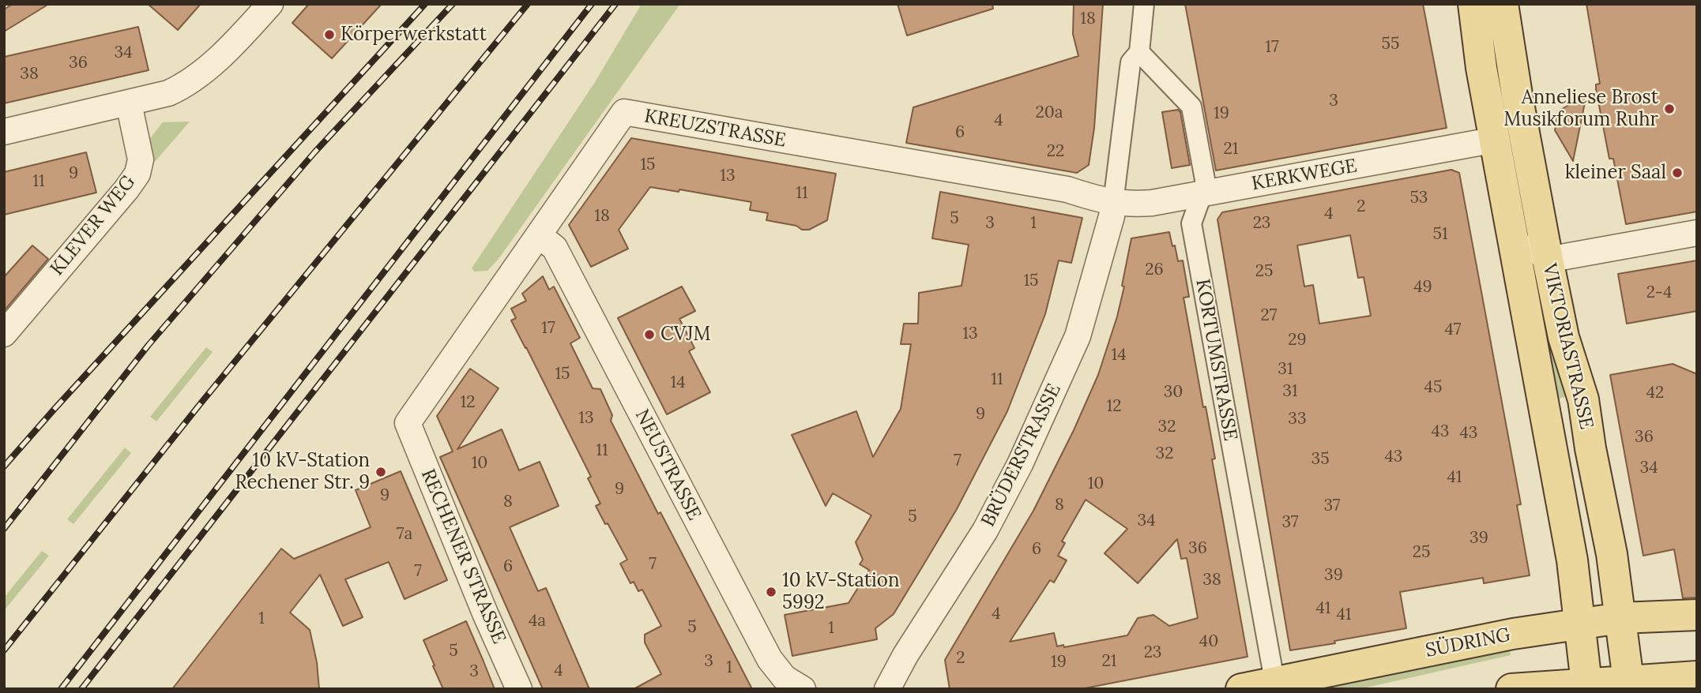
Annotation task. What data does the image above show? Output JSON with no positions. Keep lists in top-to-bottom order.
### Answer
{
  "streets": {
    "main road": ["VIKTORIASTRASSE", "SÜDRING"],
    "street": [
      "KREUZSTRASSE",
      "KERKWEGE",
      "KLEVER WEG",
      "KORTUMSTRASSE",
      "BRÜDERSTRASSE",
      "NEUSTRASSE",
      "RECHENER STRASSE"
    ]
  },
  "crossings": [
    ["KREUZSTRASSE", "KERKWEGE"],
    ["KREUZSTRASSE", "BRÜDERSTRASSE"],
    ["KREUZSTRASSE", "NEUSTRASSE"],
    ["KREUZSTRASSE", "RECHENER STRASSE"],
    ["KERKWEGE", "VIKTORIASTRASSE"],
    ["KERKWEGE", "KORTUMSTRASSE"],
    ["KERKWEGE", "BRÜDERSTRASSE"],
    ["VIKTORIASTRASSE", "SÜDRING"],
    ["KORTUMSTRASSE", "SÜDRING"]
  ],
  "places": [
    "Körperwerkstatt",
    "Anneliese Brost Musikforum Ruhr",
    "kleiner Saal",
    "CVJM",
    "10 kV-Station Rechener Str. 9",
    "10 kV-Station 5992"
  ],
  "house_numbers": [
    "18",
    "55",
    "17",
    "34",
    "36",
    "38",
    "3",
    "20a",
    "19",
    "4",
    "6",
    "21",
    "22",
    "15",
    "9",
    "13",
    "11",
    "11",
    "53",
    "2",
    "4",
    "18",
    "5",
    "3",
    "1",
    "23",
    "51",
    "26",
    "25",
    "15",
    "49",
    "2-4",
    "27",
    "17",
    "47",
    "13",
    "29",
    "14",
    "31",
    "15",
    "11",
    "14",
    "45",
    "31",
    "30",
    "42",
    "12",
    "12",
    "9",
    "13",
    "33",
    "32",
    "43",
    "43",
    "36",
    "11",
    "32",
    "43",
    "35",
    "7",
    "10",
    "34",
    "41",
    "10",
    "9",
    "9",
    "8",
    "8",
    "37",
    "5",
    "34",
    "37",
    "7a",
    "39",
    "36",
    "6",
    "25",
    "7",
    "6",
    "7",
    "39",
    "38",
    "41",
    "4",
    "41",
    "1",
    "4a",
    "5",
    "1",
    "40",
    "5",
    "23",
    "2",
    "3",
    "21",
    "19",
    "1",
    "4",
    "3"
  ]
}
